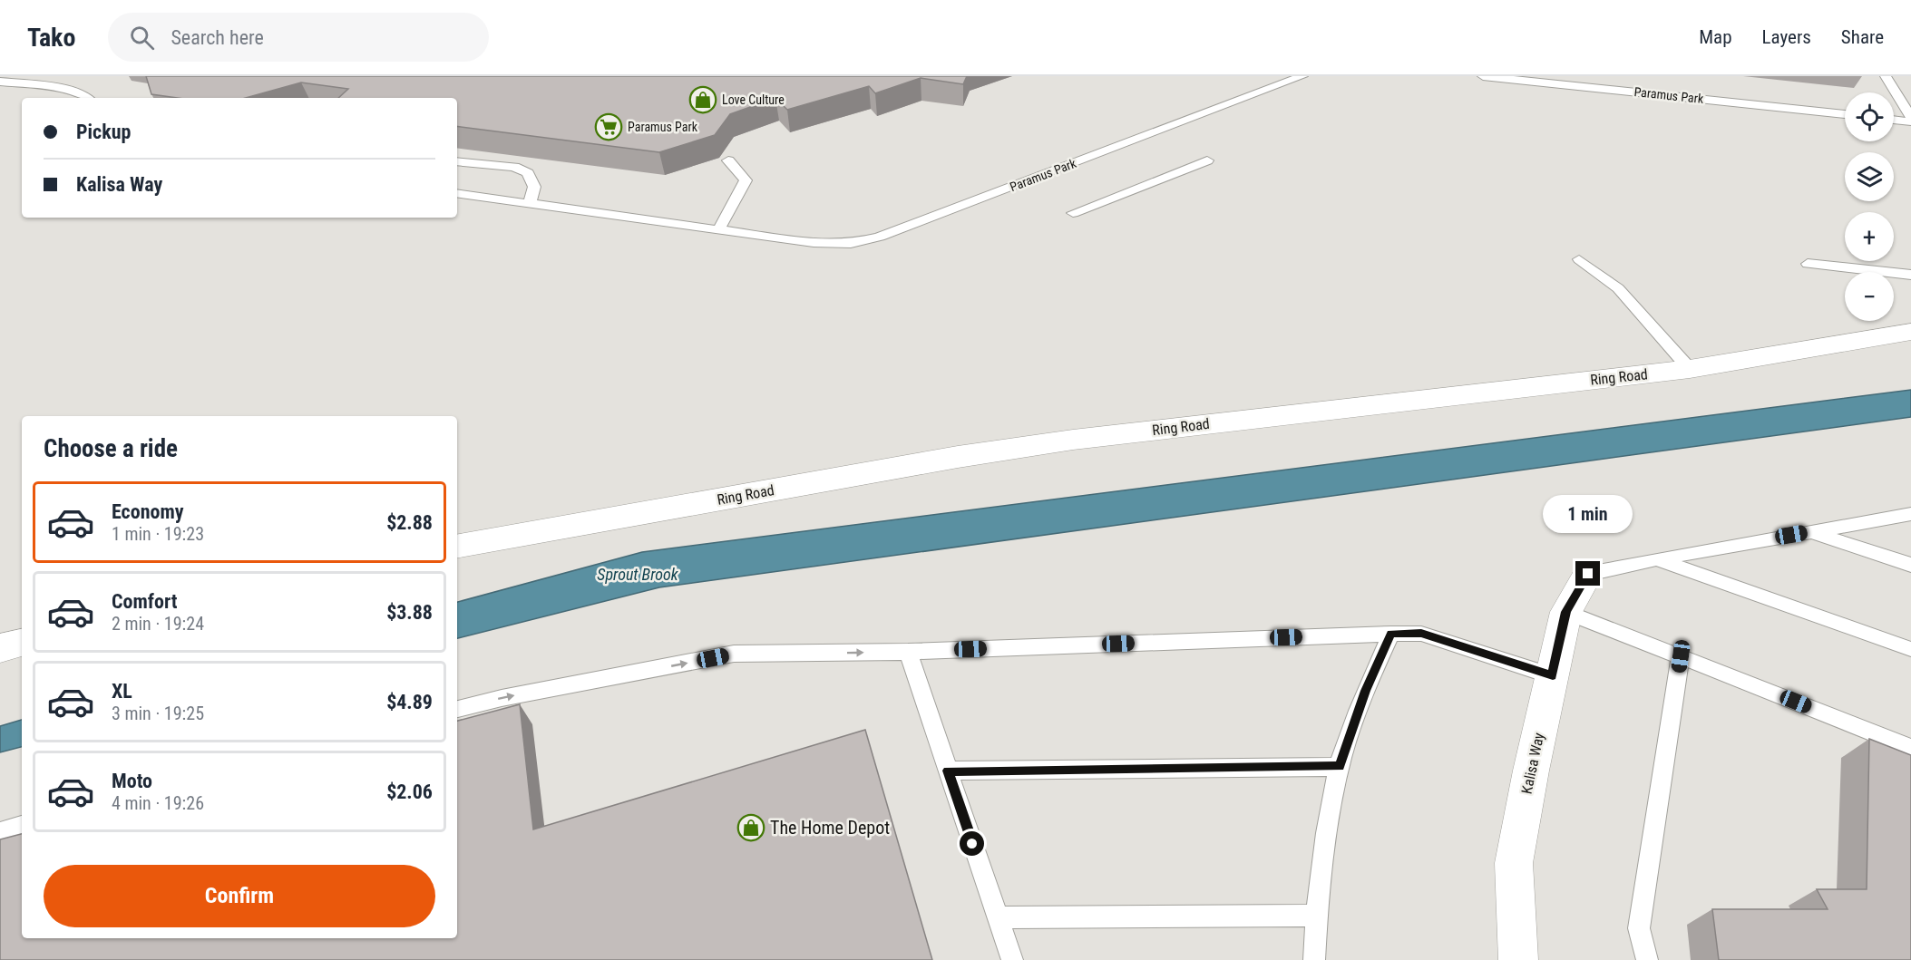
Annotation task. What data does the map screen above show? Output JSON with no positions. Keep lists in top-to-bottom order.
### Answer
{
  "streets": {
    "street": ["Ring Road", "Kalisa Way"],
    "lane": ["Paramus Park"]
  },
  "water": ["Sprout Brook"],
  "places": {
    "shop": ["Love Culture", "The Home Depot"],
    "supermarket": ["Paramus Park"]
  },
  "page": {
    "header": "Tako",
    "search": "Search here",
    "nav": ["Map", "Layers", "Share"],
    "map_buttons": ["+", "−"],
    "banner": ["Pickup", "Kalisa Way"],
    "heading": "Choose a ride",
    "list": [
      {
        "name": "Economy",
        "note": "1 min · 19:23",
        "value": "$2.88"
      },
      {
        "name": "Comfort",
        "note": "2 min · 19:24",
        "value": "$3.88"
      },
      {
        "name": "XL",
        "note": "3 min · 19:25",
        "value": "$4.89"
      },
      {
        "name": "Moto",
        "note": "4 min · 19:26",
        "value": "$2.06"
      }
    ],
    "bubble": "1 min",
    "buttons": "Confirm"
  }
}
